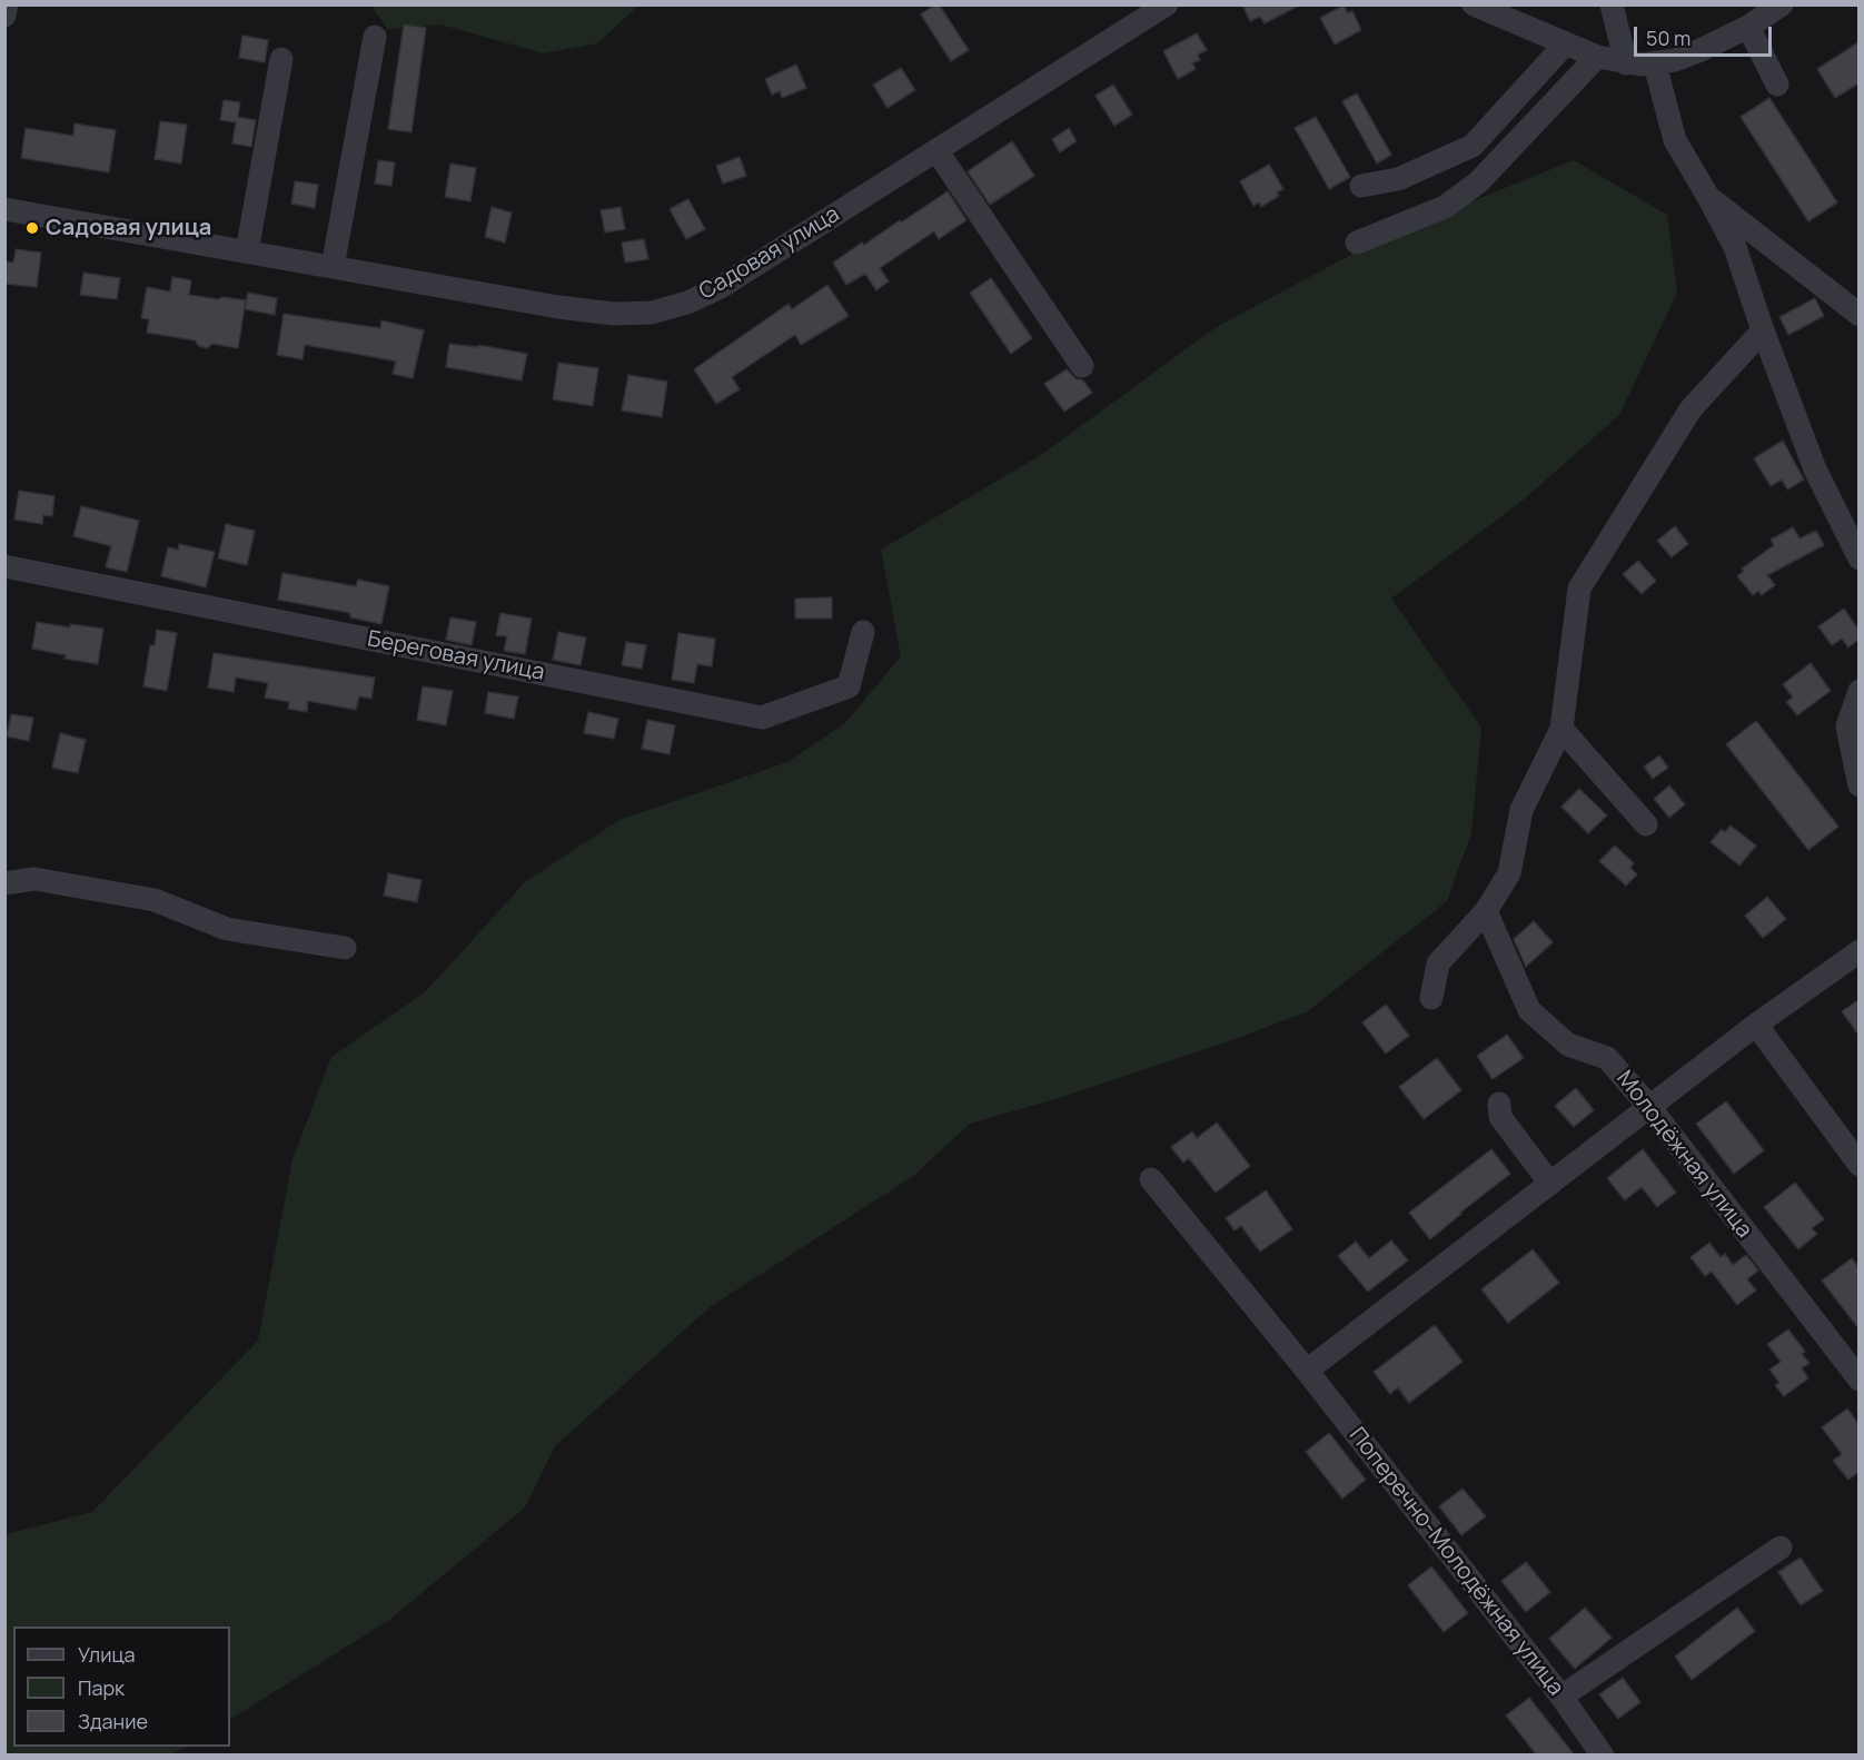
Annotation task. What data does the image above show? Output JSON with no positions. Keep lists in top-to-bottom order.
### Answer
{
  "streets": {
    "street": [
      "Садовая улица",
      "Береговая улица",
      "Молодёжная улица",
      "Поперечно-Молодёжная улица"
    ]
  },
  "places": ["Садовая улица"],
  "legend": ["Улица", "Парк", "Здание"],
  "scale_bar": "50 m"
}
